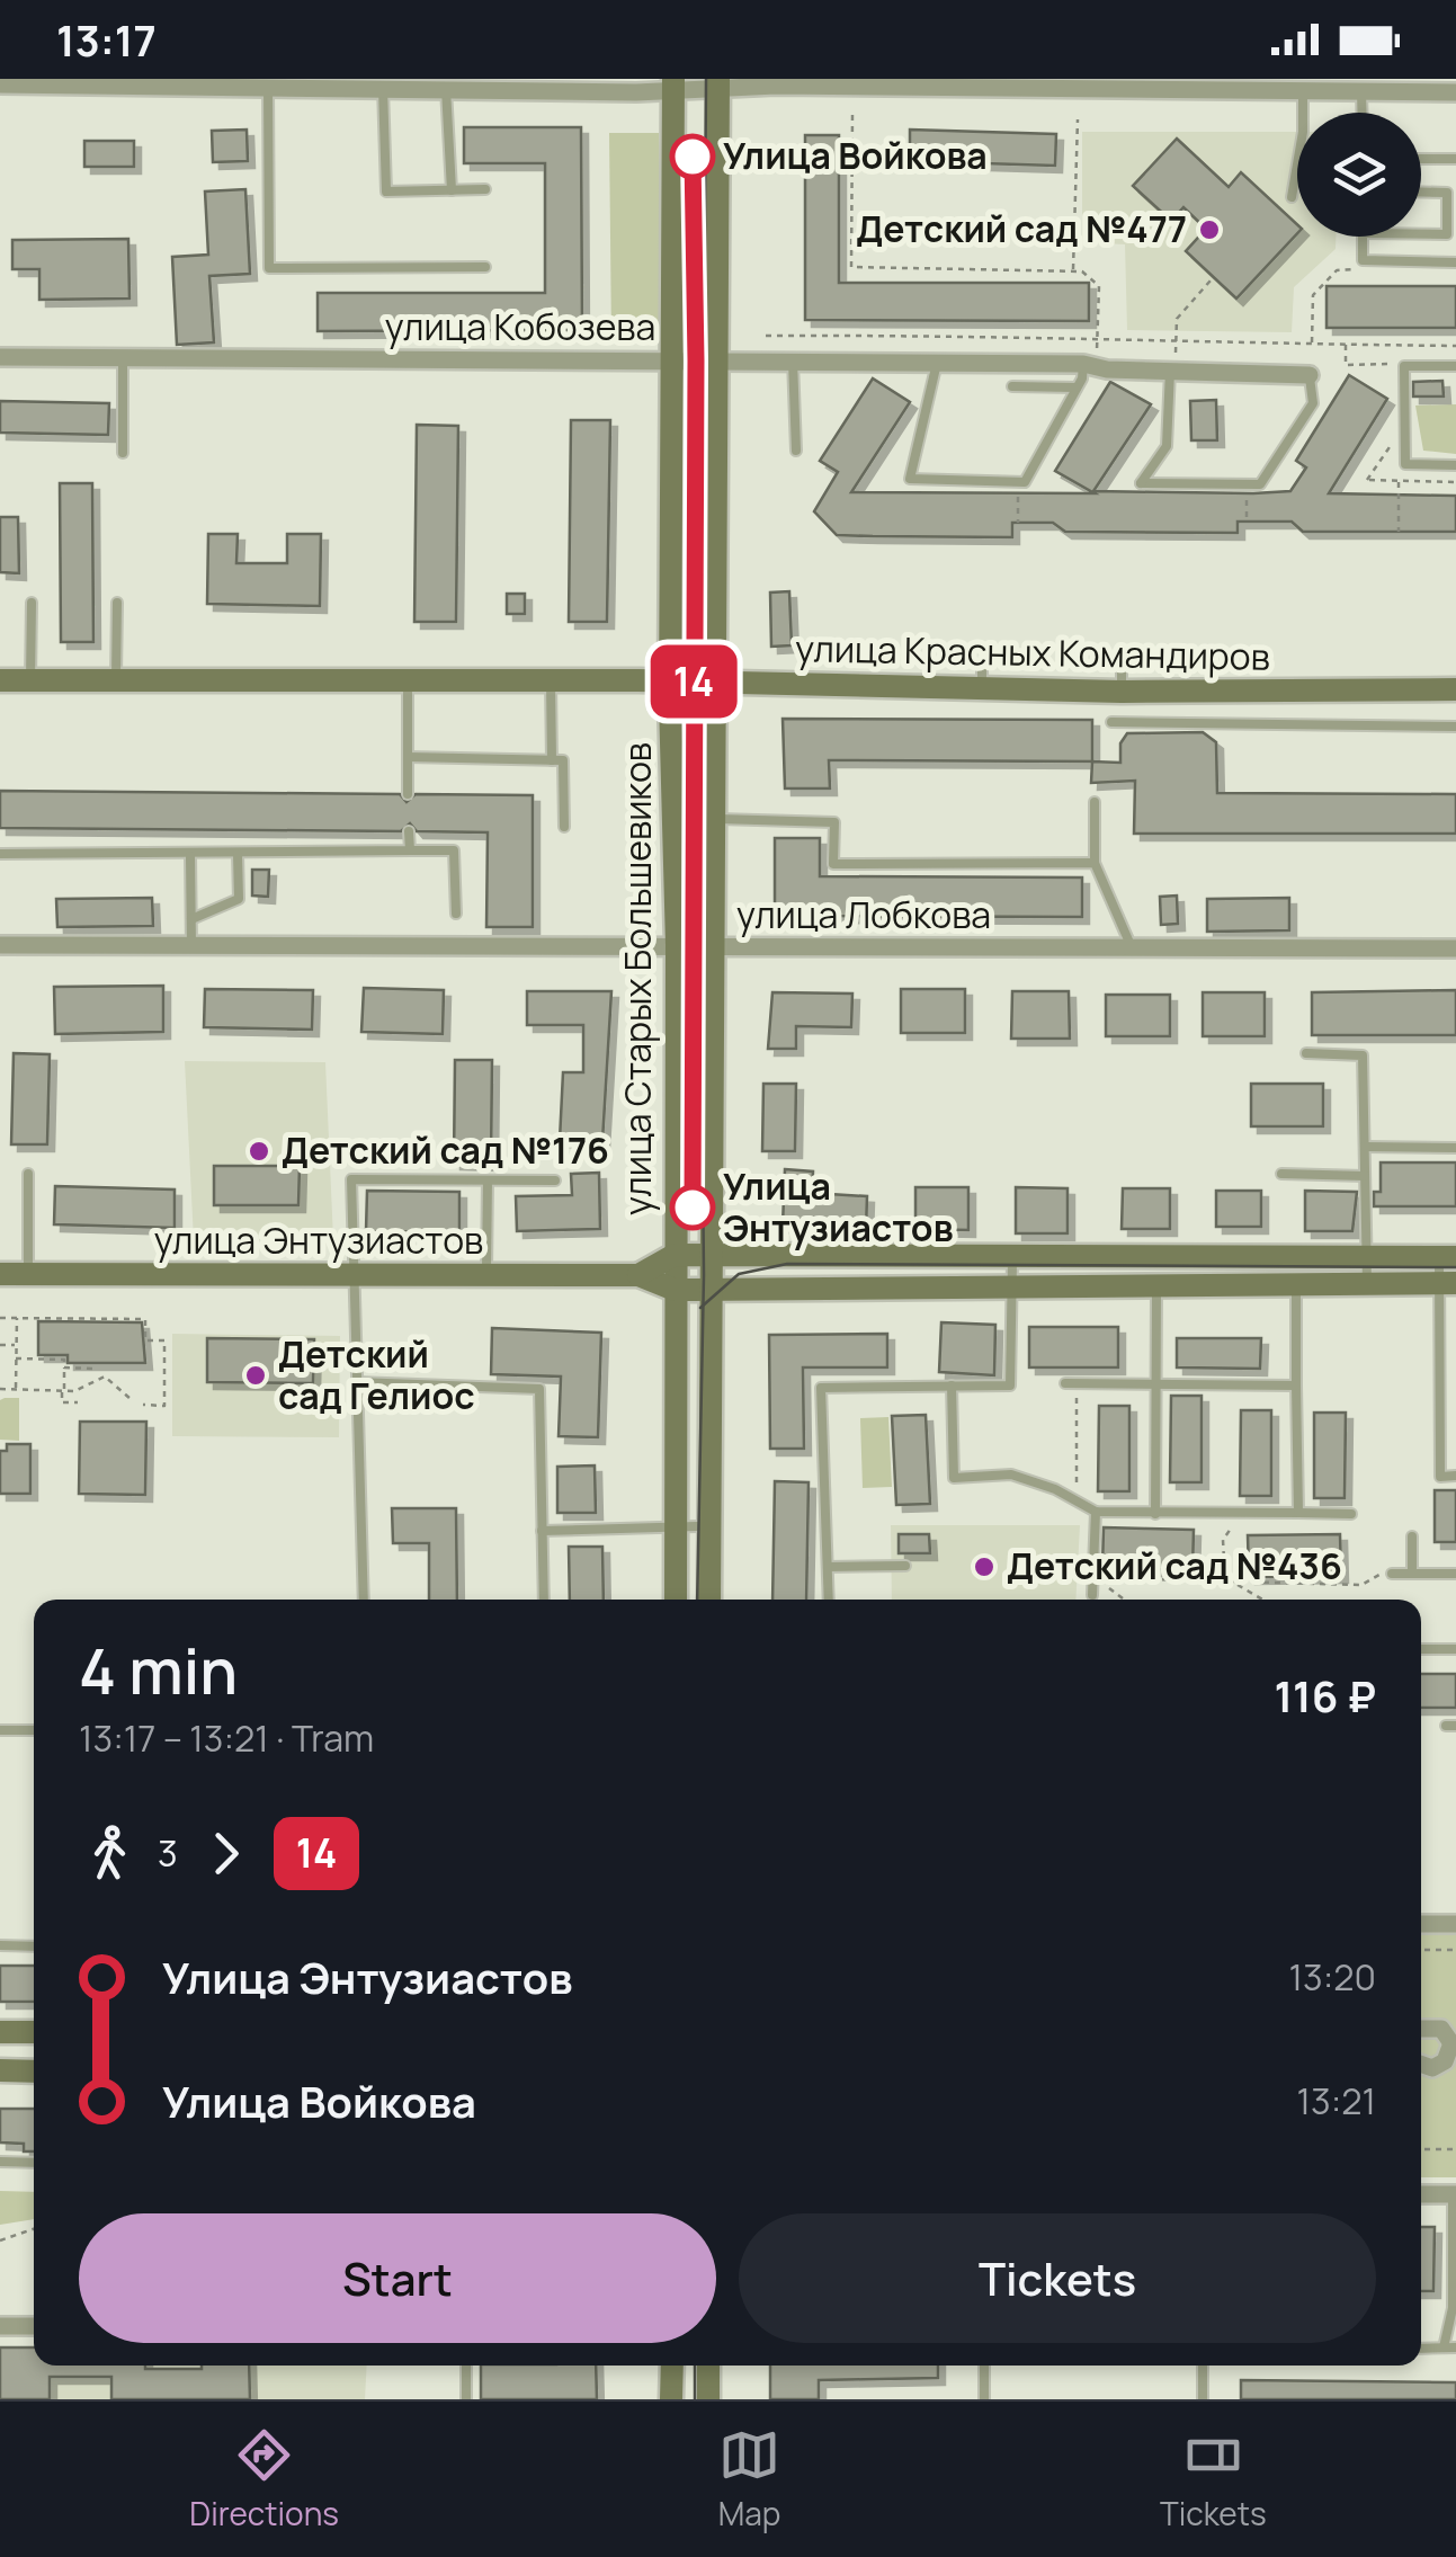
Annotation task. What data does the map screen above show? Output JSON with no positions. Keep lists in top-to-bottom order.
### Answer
{
  "streets": {
    "street": [
      "улица Кобозева",
      "улица Красных Командиров",
      "улица Лобкова",
      "улица Старых Большевиков",
      "улица Энтузиастов"
    ]
  },
  "crossings": [
    ["улица Кобозева", "улица Старых Большевиков"],
    ["улица Красных Командиров", "улица Старых Большевиков"],
    ["улица Лобкова", "улица Старых Большевиков"]
  ],
  "places": [
    "Улица Войкова",
    "Детский сад №477",
    "Детский сад №176",
    "Улица Энтузиастов",
    "Детский сад Гелиос",
    "Детский сад №436"
  ],
  "lines": ["tram line 14"],
  "page": {
    "status": "13:17",
    "on_map": "14",
    "heading": ["4 min", "13:17 – 13:21 · Tram", "116 ₽"],
    "legs": ["3", "14"],
    "list": [
      {
        "name": "Улица Энтузиастов",
        "value": "13:20"
      },
      {
        "name": "Улица Войкова",
        "value": "13:21"
      }
    ],
    "buttons": ["Start", "Tickets"],
    "tabs": ["Directions", "Map", "Tickets"]
  }
}
